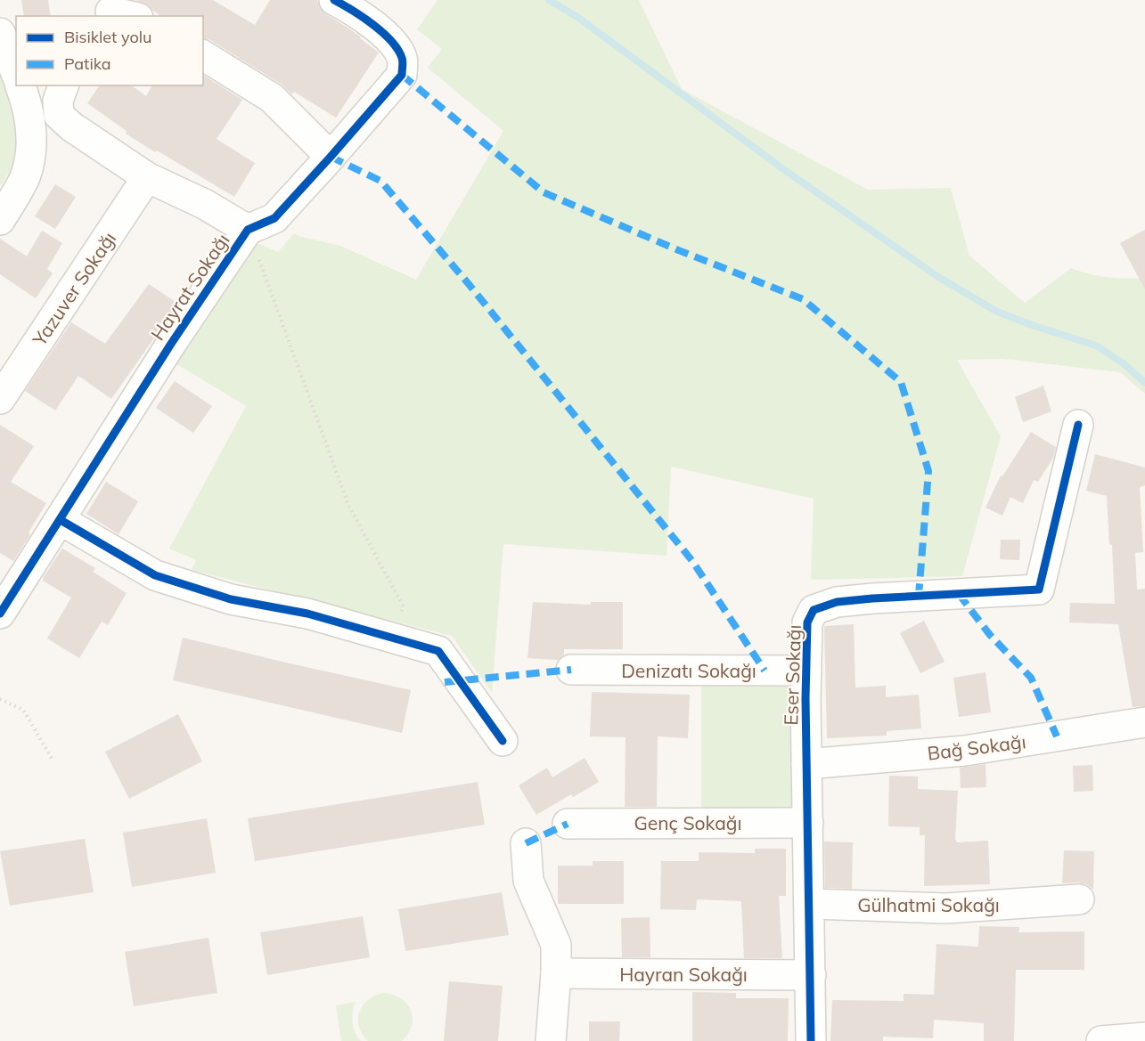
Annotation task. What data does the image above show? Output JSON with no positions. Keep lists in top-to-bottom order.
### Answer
{
  "streets": {
    "street": [
      "Hayrat Sokağı",
      "Yazuver Sokağı",
      "Denizatı Sokağı",
      "Eser Sokağı",
      "Bağ Sokağı",
      "Genç Sokağı",
      "Gülhatmi Sokağı",
      "Hayran Sokağı"
    ]
  },
  "crossings": [
    ["Denizatı Sokağı", "Eser Sokağı"],
    ["Eser Sokağı", "Bağ Sokağı"],
    ["Eser Sokağı", "Genç Sokağı"],
    ["Eser Sokağı", "Gülhatmi Sokağı"],
    ["Eser Sokağı", "Hayran Sokağı"]
  ],
  "legend": ["Bisiklet yolu", "Patika"]
}
